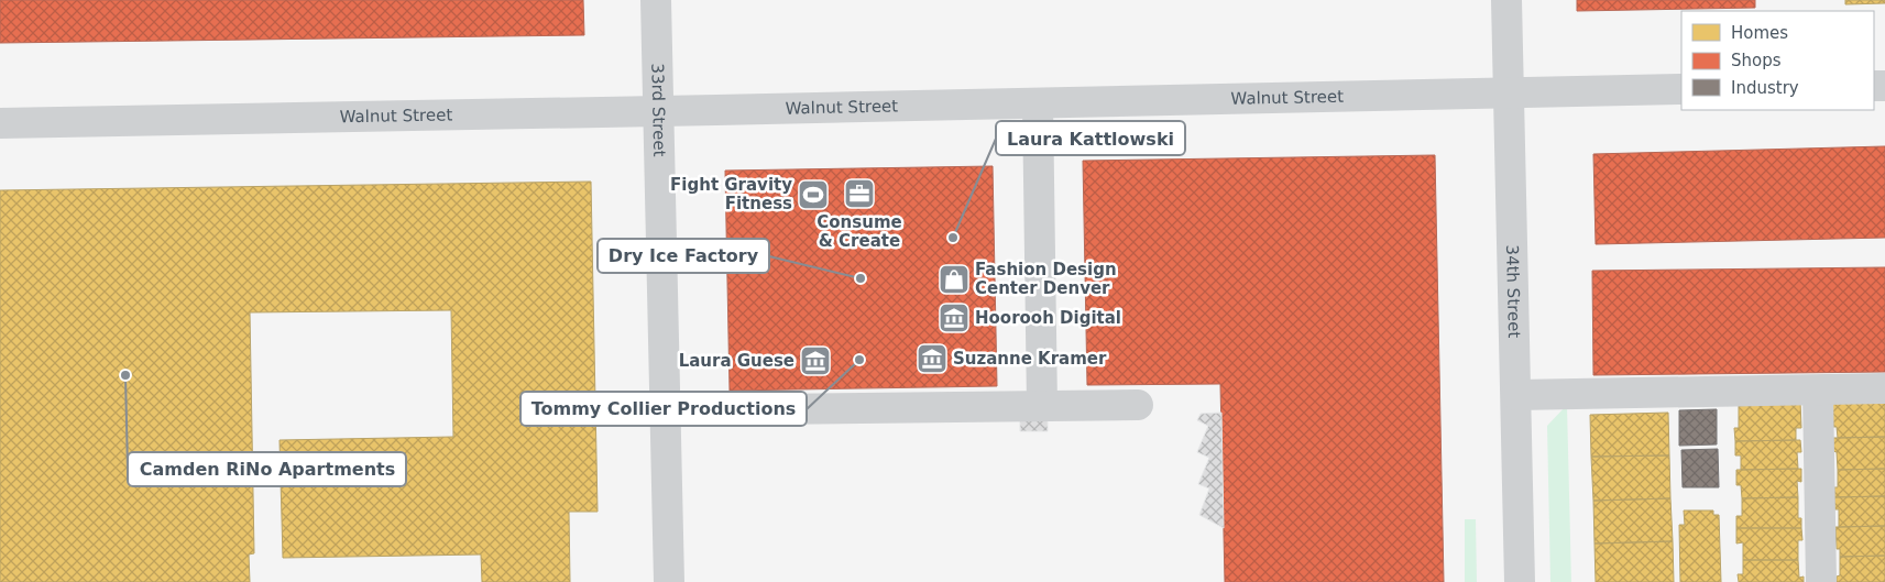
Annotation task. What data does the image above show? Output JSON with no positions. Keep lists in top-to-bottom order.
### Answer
{
  "streets": {
    "street": ["Walnut Street", "33rd Street", "34th Street"]
  },
  "crossings": [
    ["Walnut Street", "33rd Street"],
    ["Walnut Street", "34th Street"]
  ],
  "places": {
    "office": ["Consume & Create"],
    "sports": ["Fight Gravity Fitness"],
    "other": [
      "Laura Kattlowski",
      "Dry Ice Factory",
      "Tommy Collier Productions",
      "Camden RiNo Apartments"
    ],
    "shop": ["Fashion Design Center Denver"],
    "museum": ["Hoorooh Digital", "Suzanne Kramer", "Laura Guese"]
  },
  "legend": ["Homes", "Shops", "Industry"]
}
